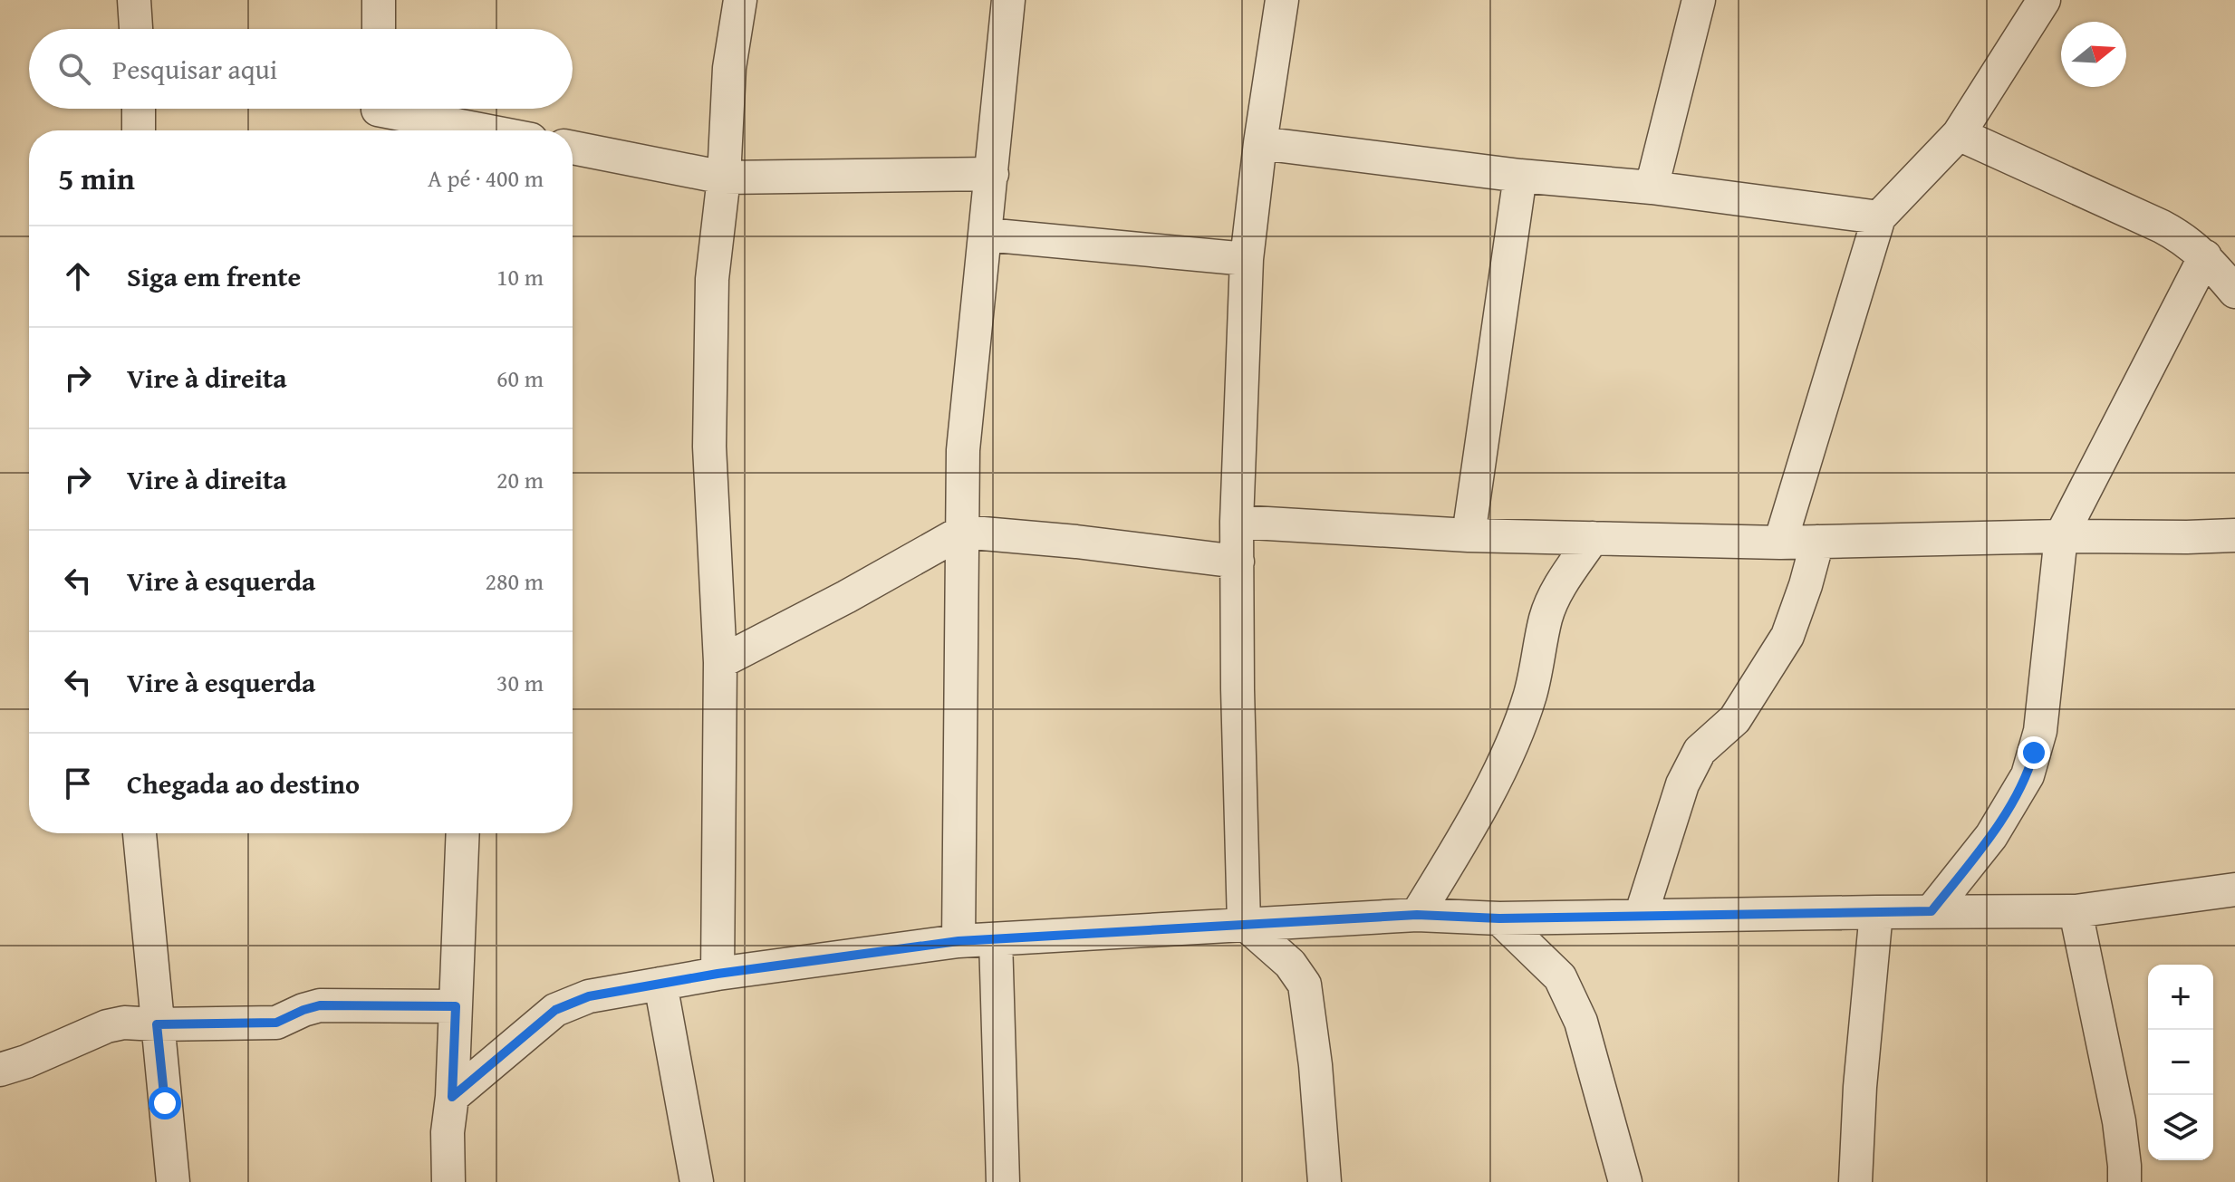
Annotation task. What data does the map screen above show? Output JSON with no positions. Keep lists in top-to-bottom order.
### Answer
{
  "north": "right",
  "page": {
    "search": "Pesquisar aqui",
    "heading": ["5 min", "A pé · 400 m"],
    "list": [
      ["Siga em frente", "10 m"],
      ["Vire à direita", "60 m"],
      ["Vire à direita", "20 m"],
      ["Vire à esquerda", "280 m"],
      ["Vire à esquerda", "30 m"],
      "Chegada ao destino"
    ],
    "map_buttons": ["+", "−"]
  }
}
